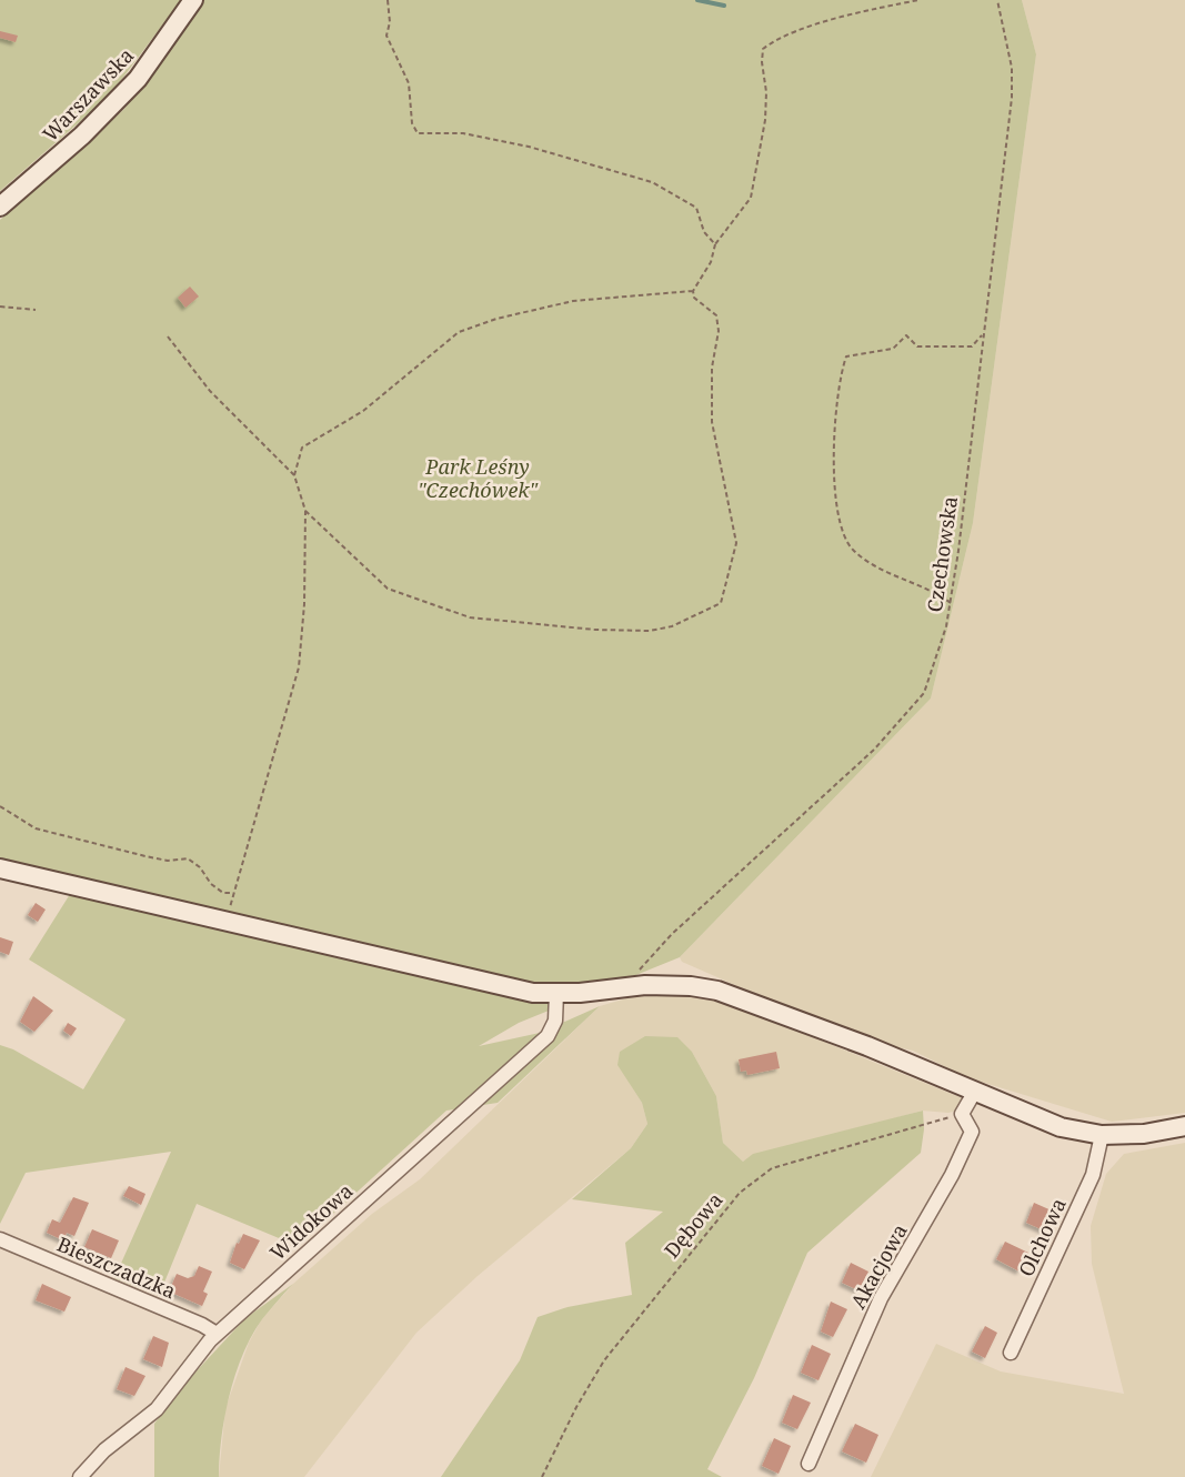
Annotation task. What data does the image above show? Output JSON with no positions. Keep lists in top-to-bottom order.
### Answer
{
  "streets": {
    "street": [
      "Warszawska",
      "Widokowa",
      "Olchowa",
      "Akacjowa",
      "Bieszczadzka"
    ],
    "path": ["Czechowska", "Dębowa"]
  },
  "crossings": [
    ["Widokowa", "Bieszczadzka"],
    ["Dębowa", "Akacjowa"]
  ],
  "parks": ["Park Leśny \"Czechówek\""]
}
